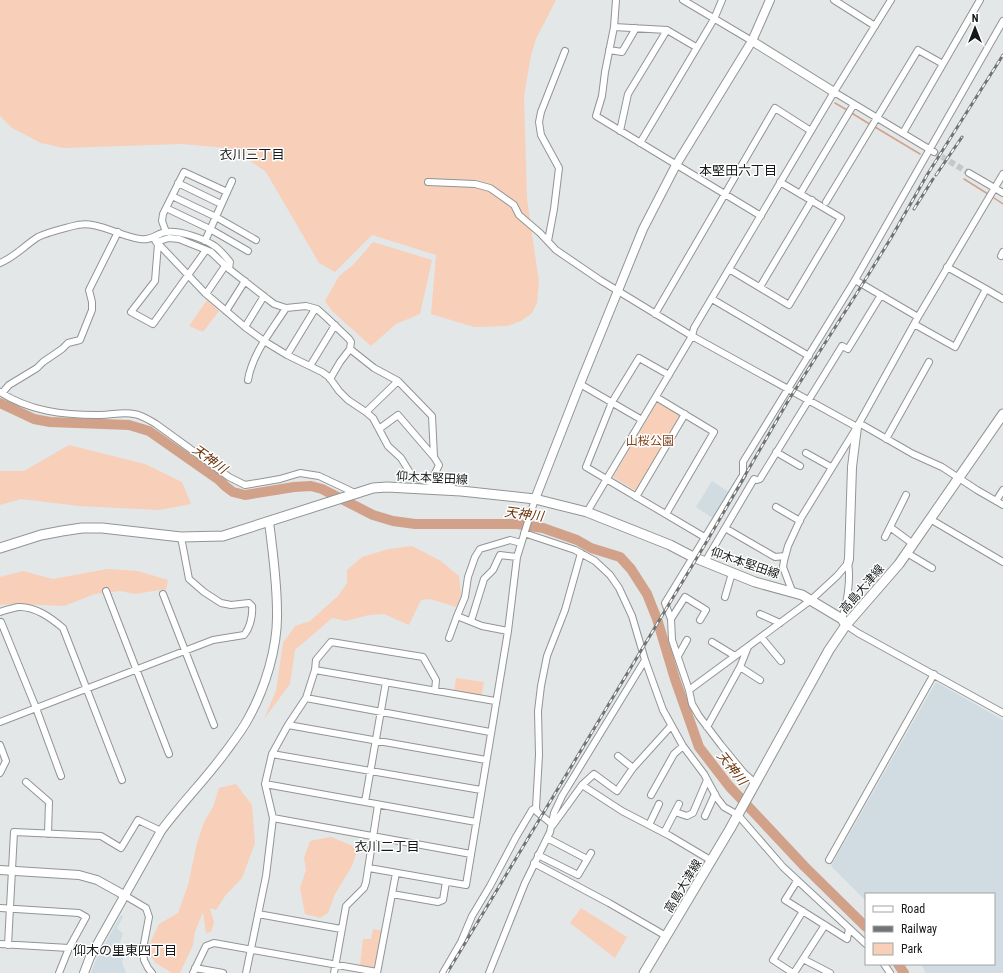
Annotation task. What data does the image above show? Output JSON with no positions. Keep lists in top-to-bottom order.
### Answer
{
  "streets": {
    "main road": ["仰木本堅田線", "高島大津線"]
  },
  "crossings": [
    ["仰木本堅田線", "高島大津線"]
  ],
  "districts": [
    "衣川三丁目",
    "本堅田六丁目",
    "衣川二丁目",
    "仰木の里東四丁目"
  ],
  "water": ["天神川"],
  "parks": ["山桜公園"],
  "legend": ["Road", "Railway", "Park"],
  "north": "top"
}
